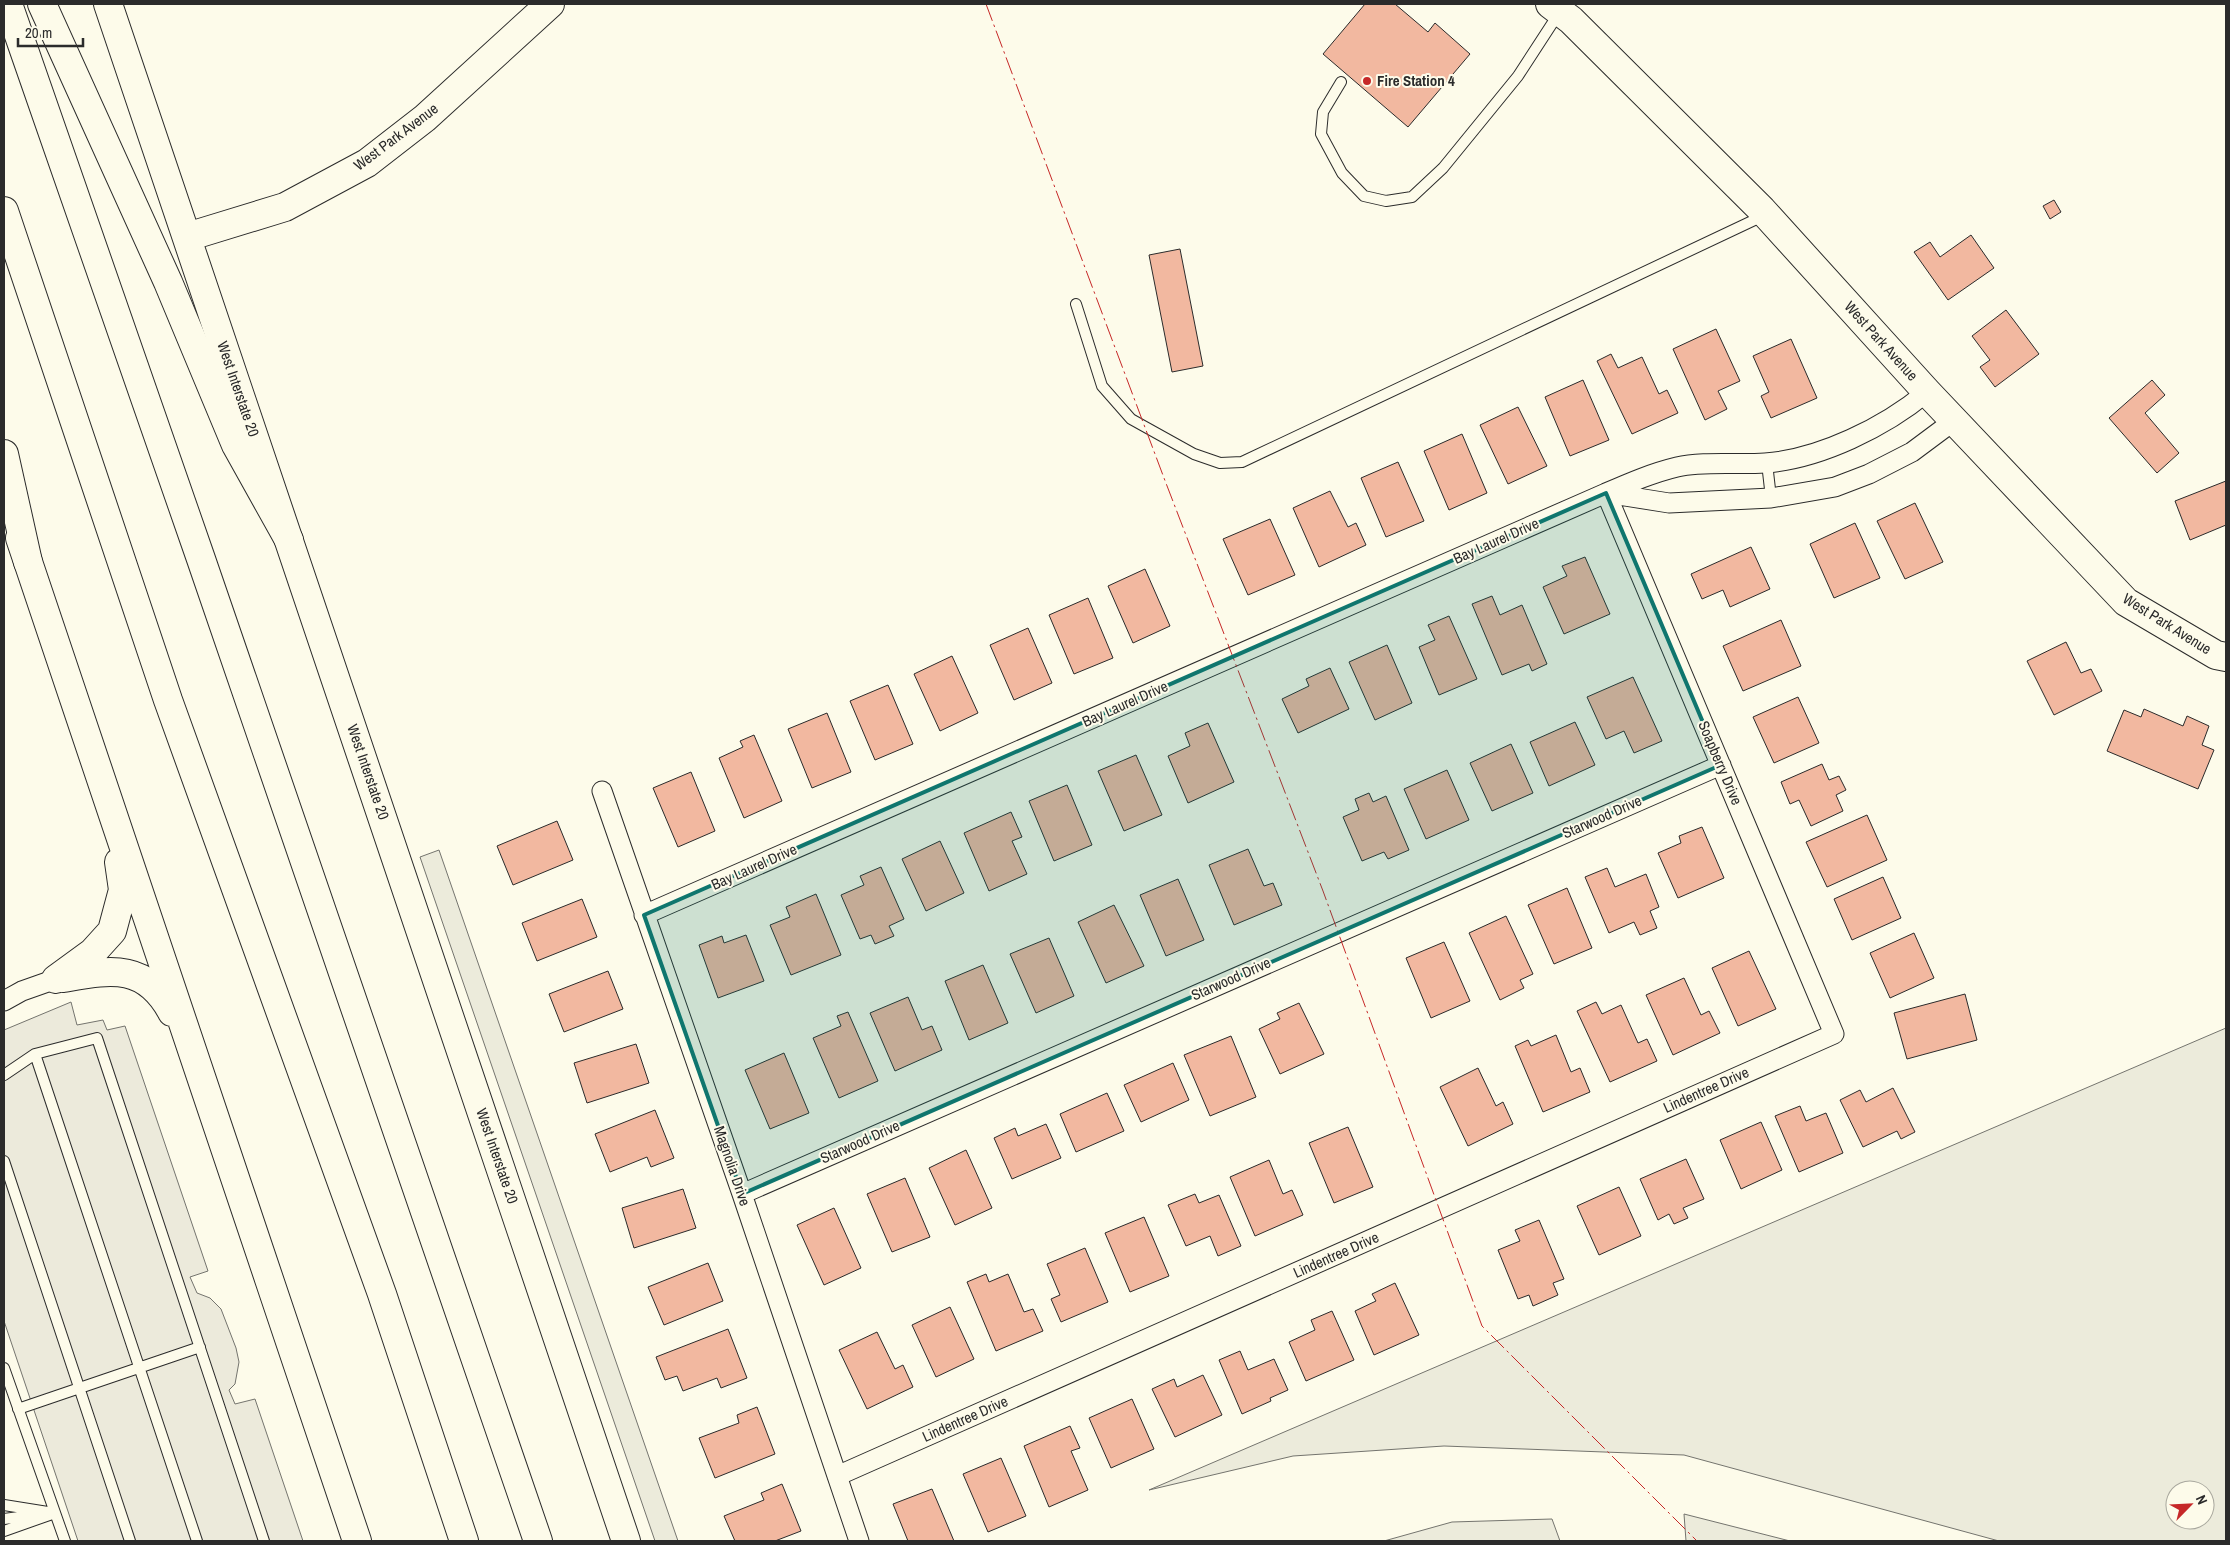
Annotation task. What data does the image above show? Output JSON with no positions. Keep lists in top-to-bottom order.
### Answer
{
  "streets": {
    "main road": ["West Park Avenue", "West Interstate 20"],
    "street": [
      "Bay Laurel Drive",
      "Soapberry Drive",
      "Starwood Drive",
      "Lindentree Drive",
      "Magnolia Drive"
    ]
  },
  "crossings": [
    ["West Park Avenue", "West Interstate 20"],
    ["West Park Avenue", "Bay Laurel Drive"],
    ["Bay Laurel Drive", "Soapberry Drive"],
    ["Bay Laurel Drive", "Magnolia Drive"],
    ["Soapberry Drive", "Starwood Drive"],
    ["Soapberry Drive", "Lindentree Drive"],
    ["Starwood Drive", "Magnolia Drive"],
    ["Lindentree Drive", "Magnolia Drive"]
  ],
  "places": ["Fire Station 4"],
  "scale_bar": "20 m",
  "north": "top right"
}
